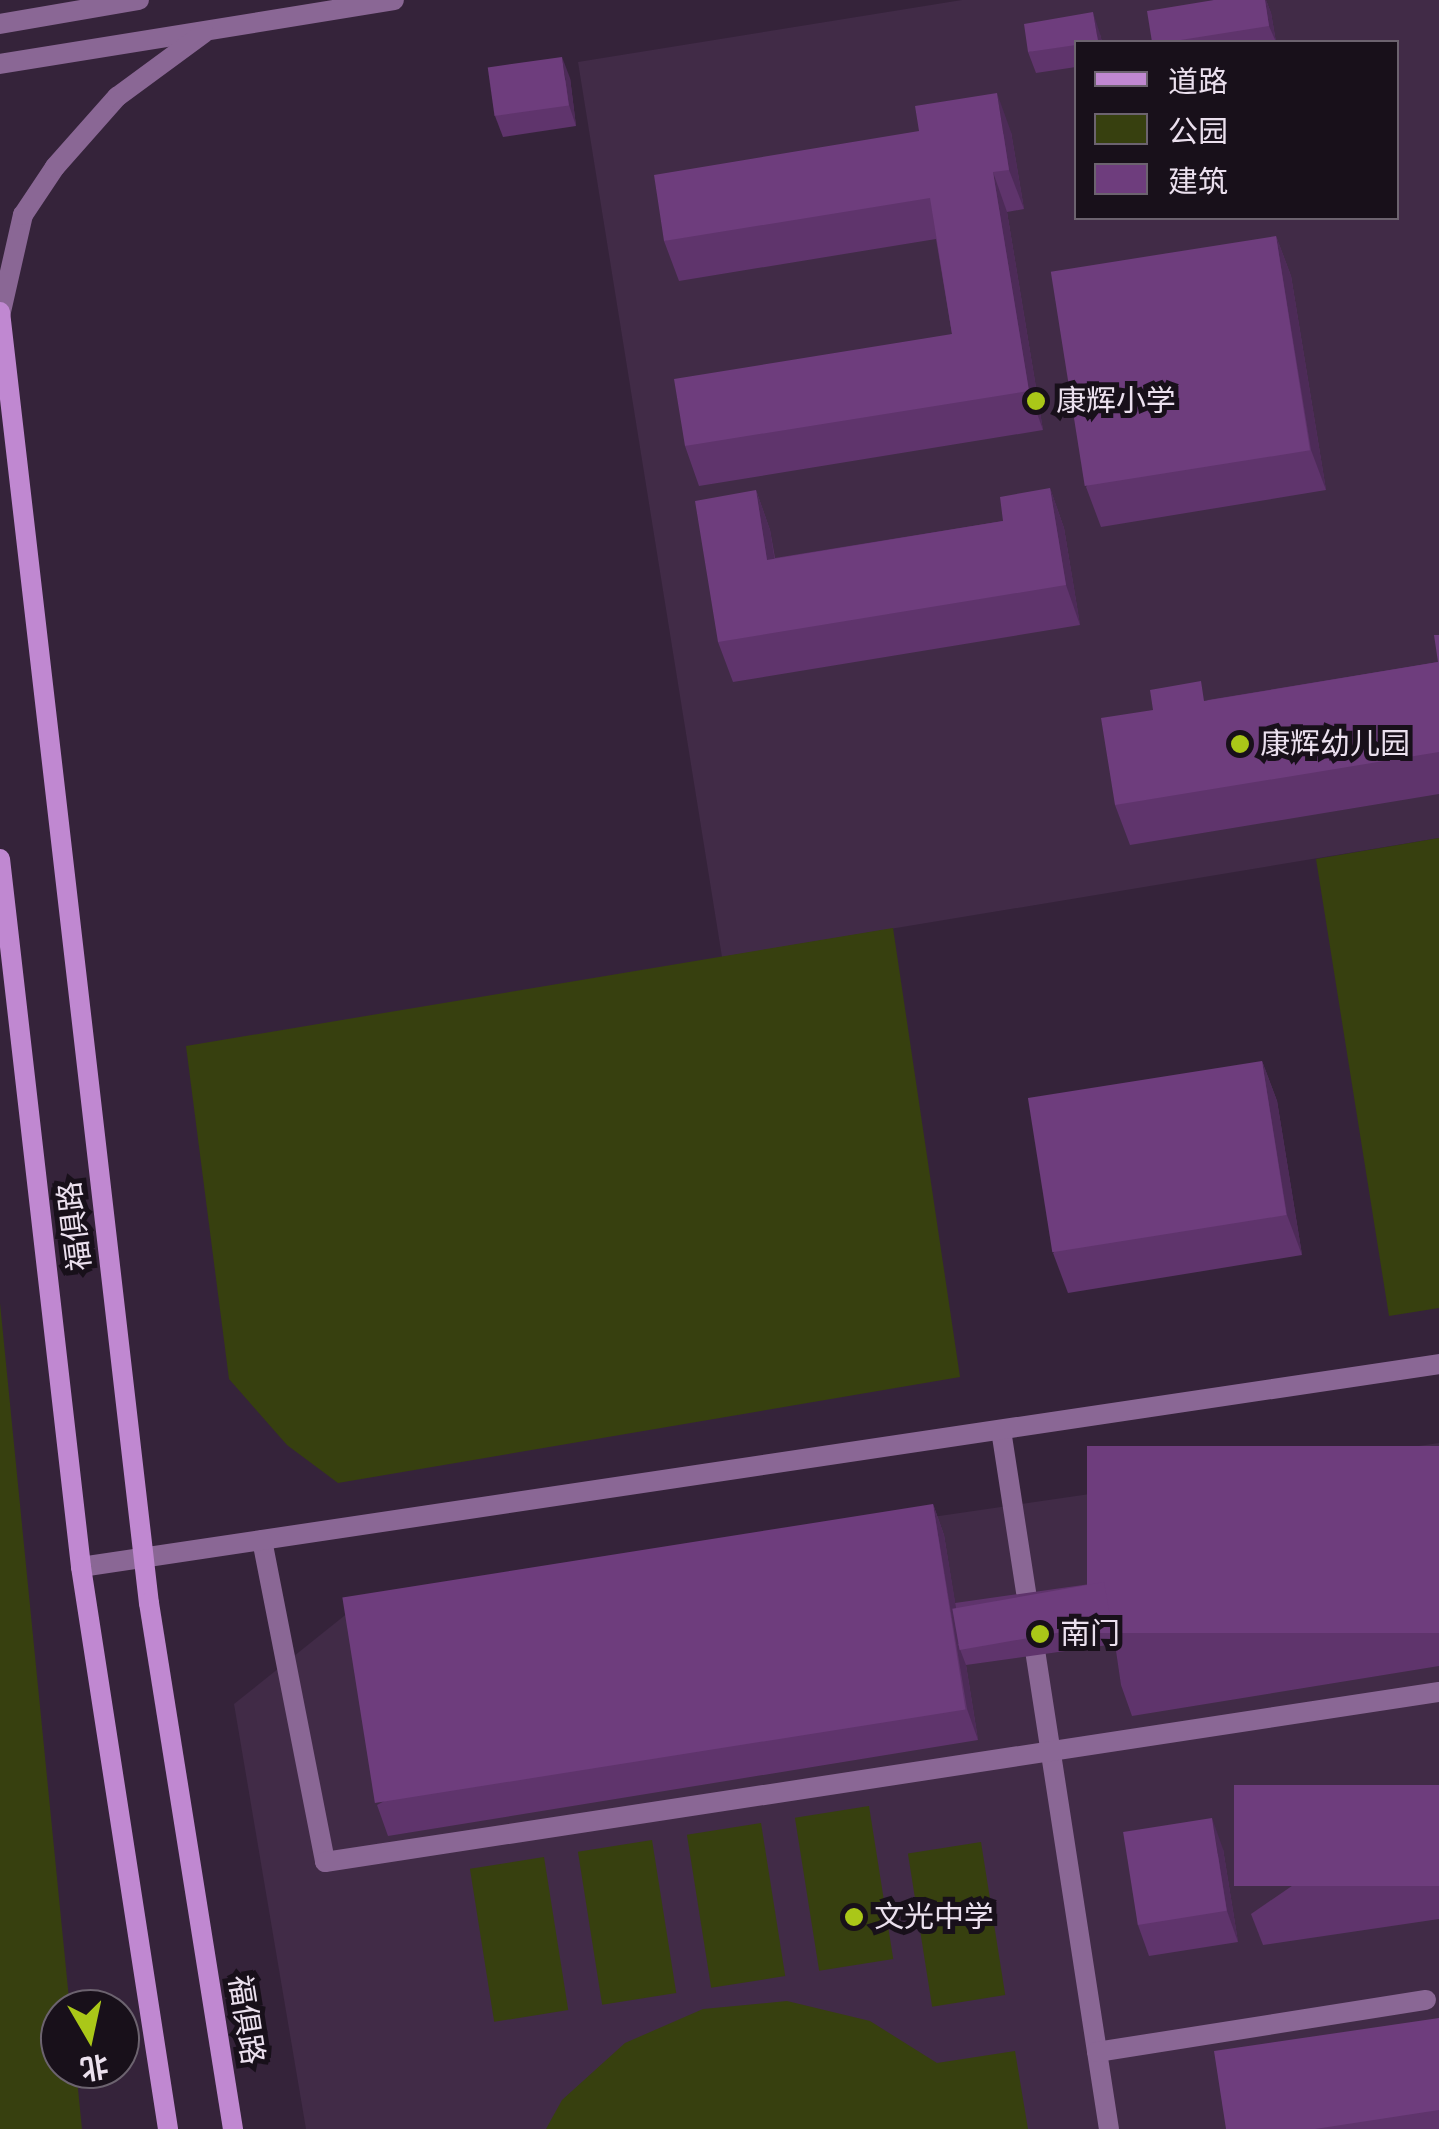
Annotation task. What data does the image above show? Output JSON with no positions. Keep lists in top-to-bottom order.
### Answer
{
  "streets": {
    "main road": ["福俱路"]
  },
  "places": [
    "康辉小学",
    "康辉幼儿园",
    "南门",
    "文光中学"
  ],
  "legend": ["道路", "公园", "建筑"],
  "north": "bottom"
}
